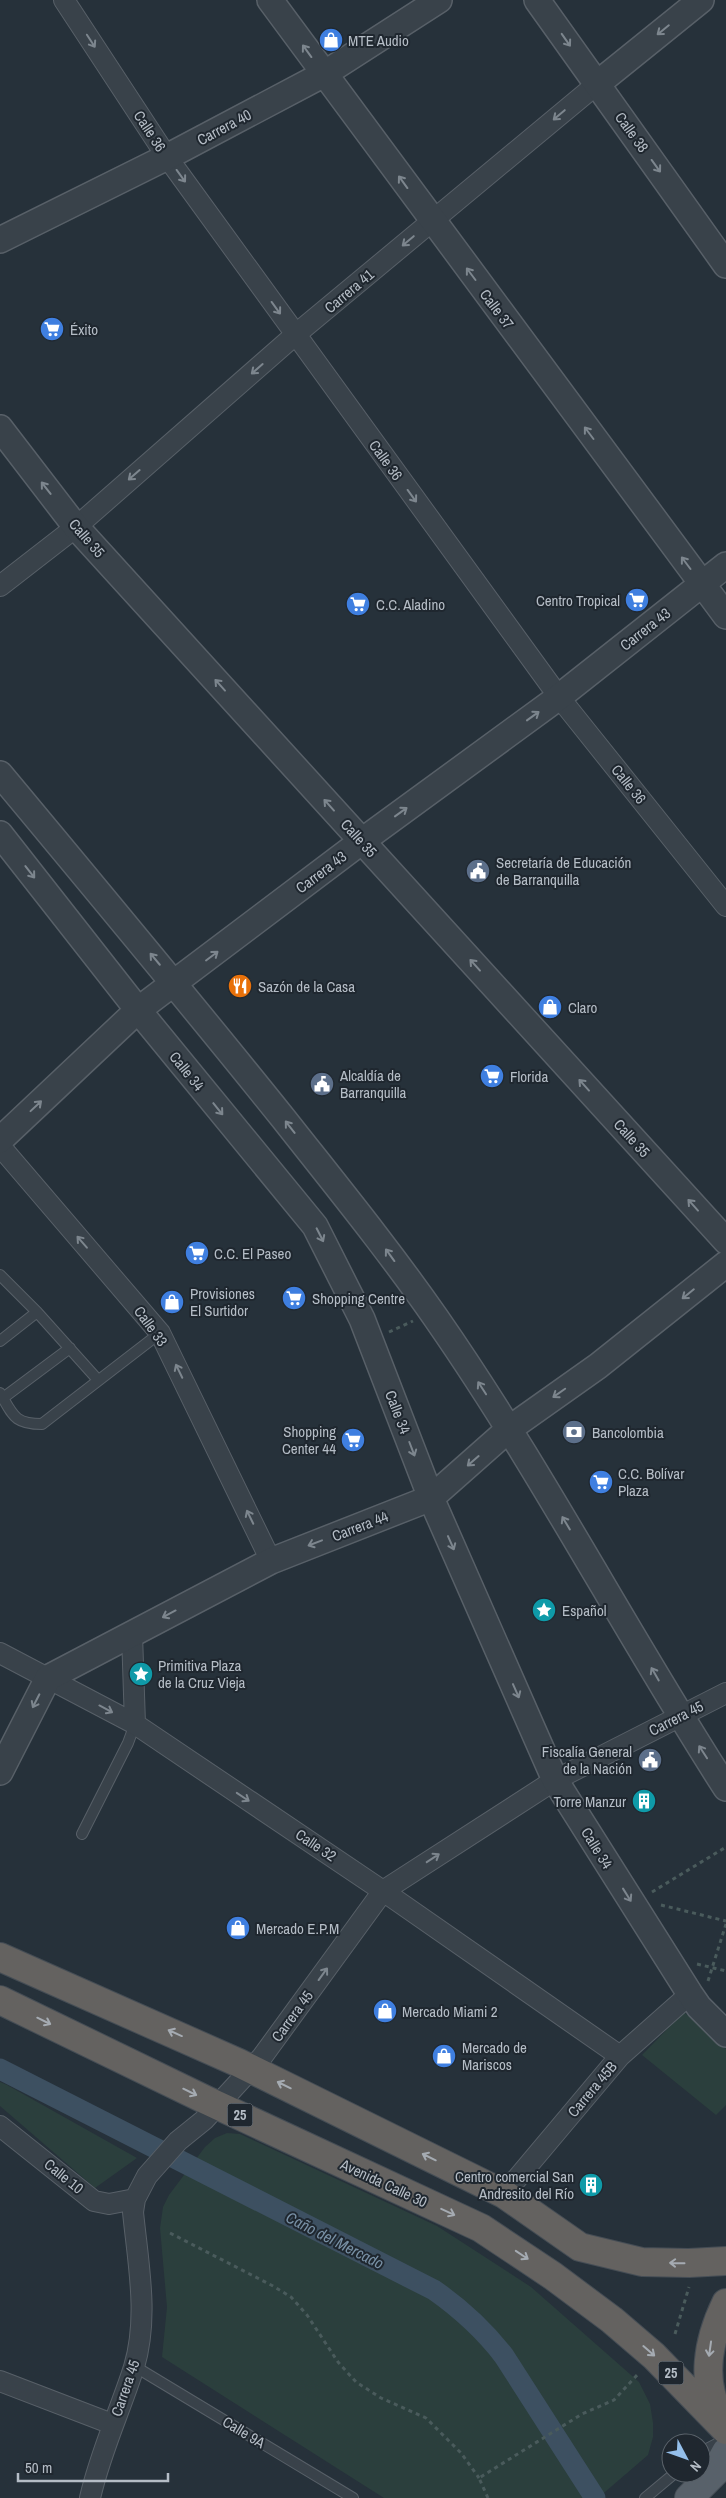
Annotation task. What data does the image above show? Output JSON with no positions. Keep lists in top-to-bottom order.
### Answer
{
  "streets": {
    "highway": ["25", "Avenida Calle 30"],
    "street": [
      "Carrera 40",
      "Calle 36",
      "Calle 38",
      "Carrera 41",
      "Calle 37",
      "Calle 35",
      "Carrera 43",
      "Calle 34",
      "Calle 33",
      "Carrera 44",
      "Carrera 45",
      "Calle 32",
      "Carrera 45B",
      "Calle 10"
    ],
    "lane": ["Calle 9A"]
  },
  "crossings": [
    ["Carrera 40", "Calle 36"],
    ["Carrera 40", "Calle 37"],
    ["Calle 36", "Carrera 41"],
    ["Calle 36", "Carrera 43"],
    ["Calle 38", "Carrera 41"],
    ["Carrera 41", "Calle 37"],
    ["Carrera 41", "Calle 35"],
    ["Calle 37", "Carrera 43"],
    ["Calle 35", "Carrera 43"],
    ["Carrera 43", "Calle 34"],
    ["Calle 34", "Carrera 44"],
    ["Calle 34", "Carrera 45"],
    ["Calle 34", "Carrera 45B"],
    ["Calle 33", "Carrera 44"],
    ["Carrera 44", "Calle 32"],
    ["Carrera 45", "Calle 32"],
    ["Carrera 45", "Calle 10"],
    ["Carrera 45", "Avenida Calle 30"],
    ["Carrera 45", "Calle 9A"],
    ["Calle 32", "Carrera 45B"]
  ],
  "one_way": [
    "Calle 36",
    "Calle 38",
    "Carrera 41",
    "Calle 37",
    "Calle 35",
    "Carrera 43",
    "Calle 33",
    "Carrera 44",
    "Carrera 45",
    "Calle 32"
  ],
  "water": ["Caño del Mercado"],
  "places": {
    "shop": [
      "MTE Audio",
      "Claro",
      "Provisiones El Surtidor",
      "Mercado E.P.M",
      "Mercado Miami 2",
      "Mercado de Mariscos"
    ],
    "supermarket": [
      "Éxito",
      "Centro Tropical",
      "C.C. Aladino",
      "Florida",
      "C.C. El Paseo",
      "Shopping Centre",
      "Shopping Center 44",
      "C.C. Bolívar Plaza"
    ],
    "public building": ["Secretaría de Educación de Barranquilla", "Alcaldía de Barranquilla", "Fiscalía General de la Nación"],
    "restaurant": ["Sazón de la Casa"],
    "bank": ["Bancolombia"],
    "place": ["Español", "Primitiva Plaza de la Cruz Vieja"],
    "building": ["Torre Manzur", "Centro comercial San Andresito del Río"]
  },
  "scale_bar": "50 m",
  "north": "bottom right"
}
